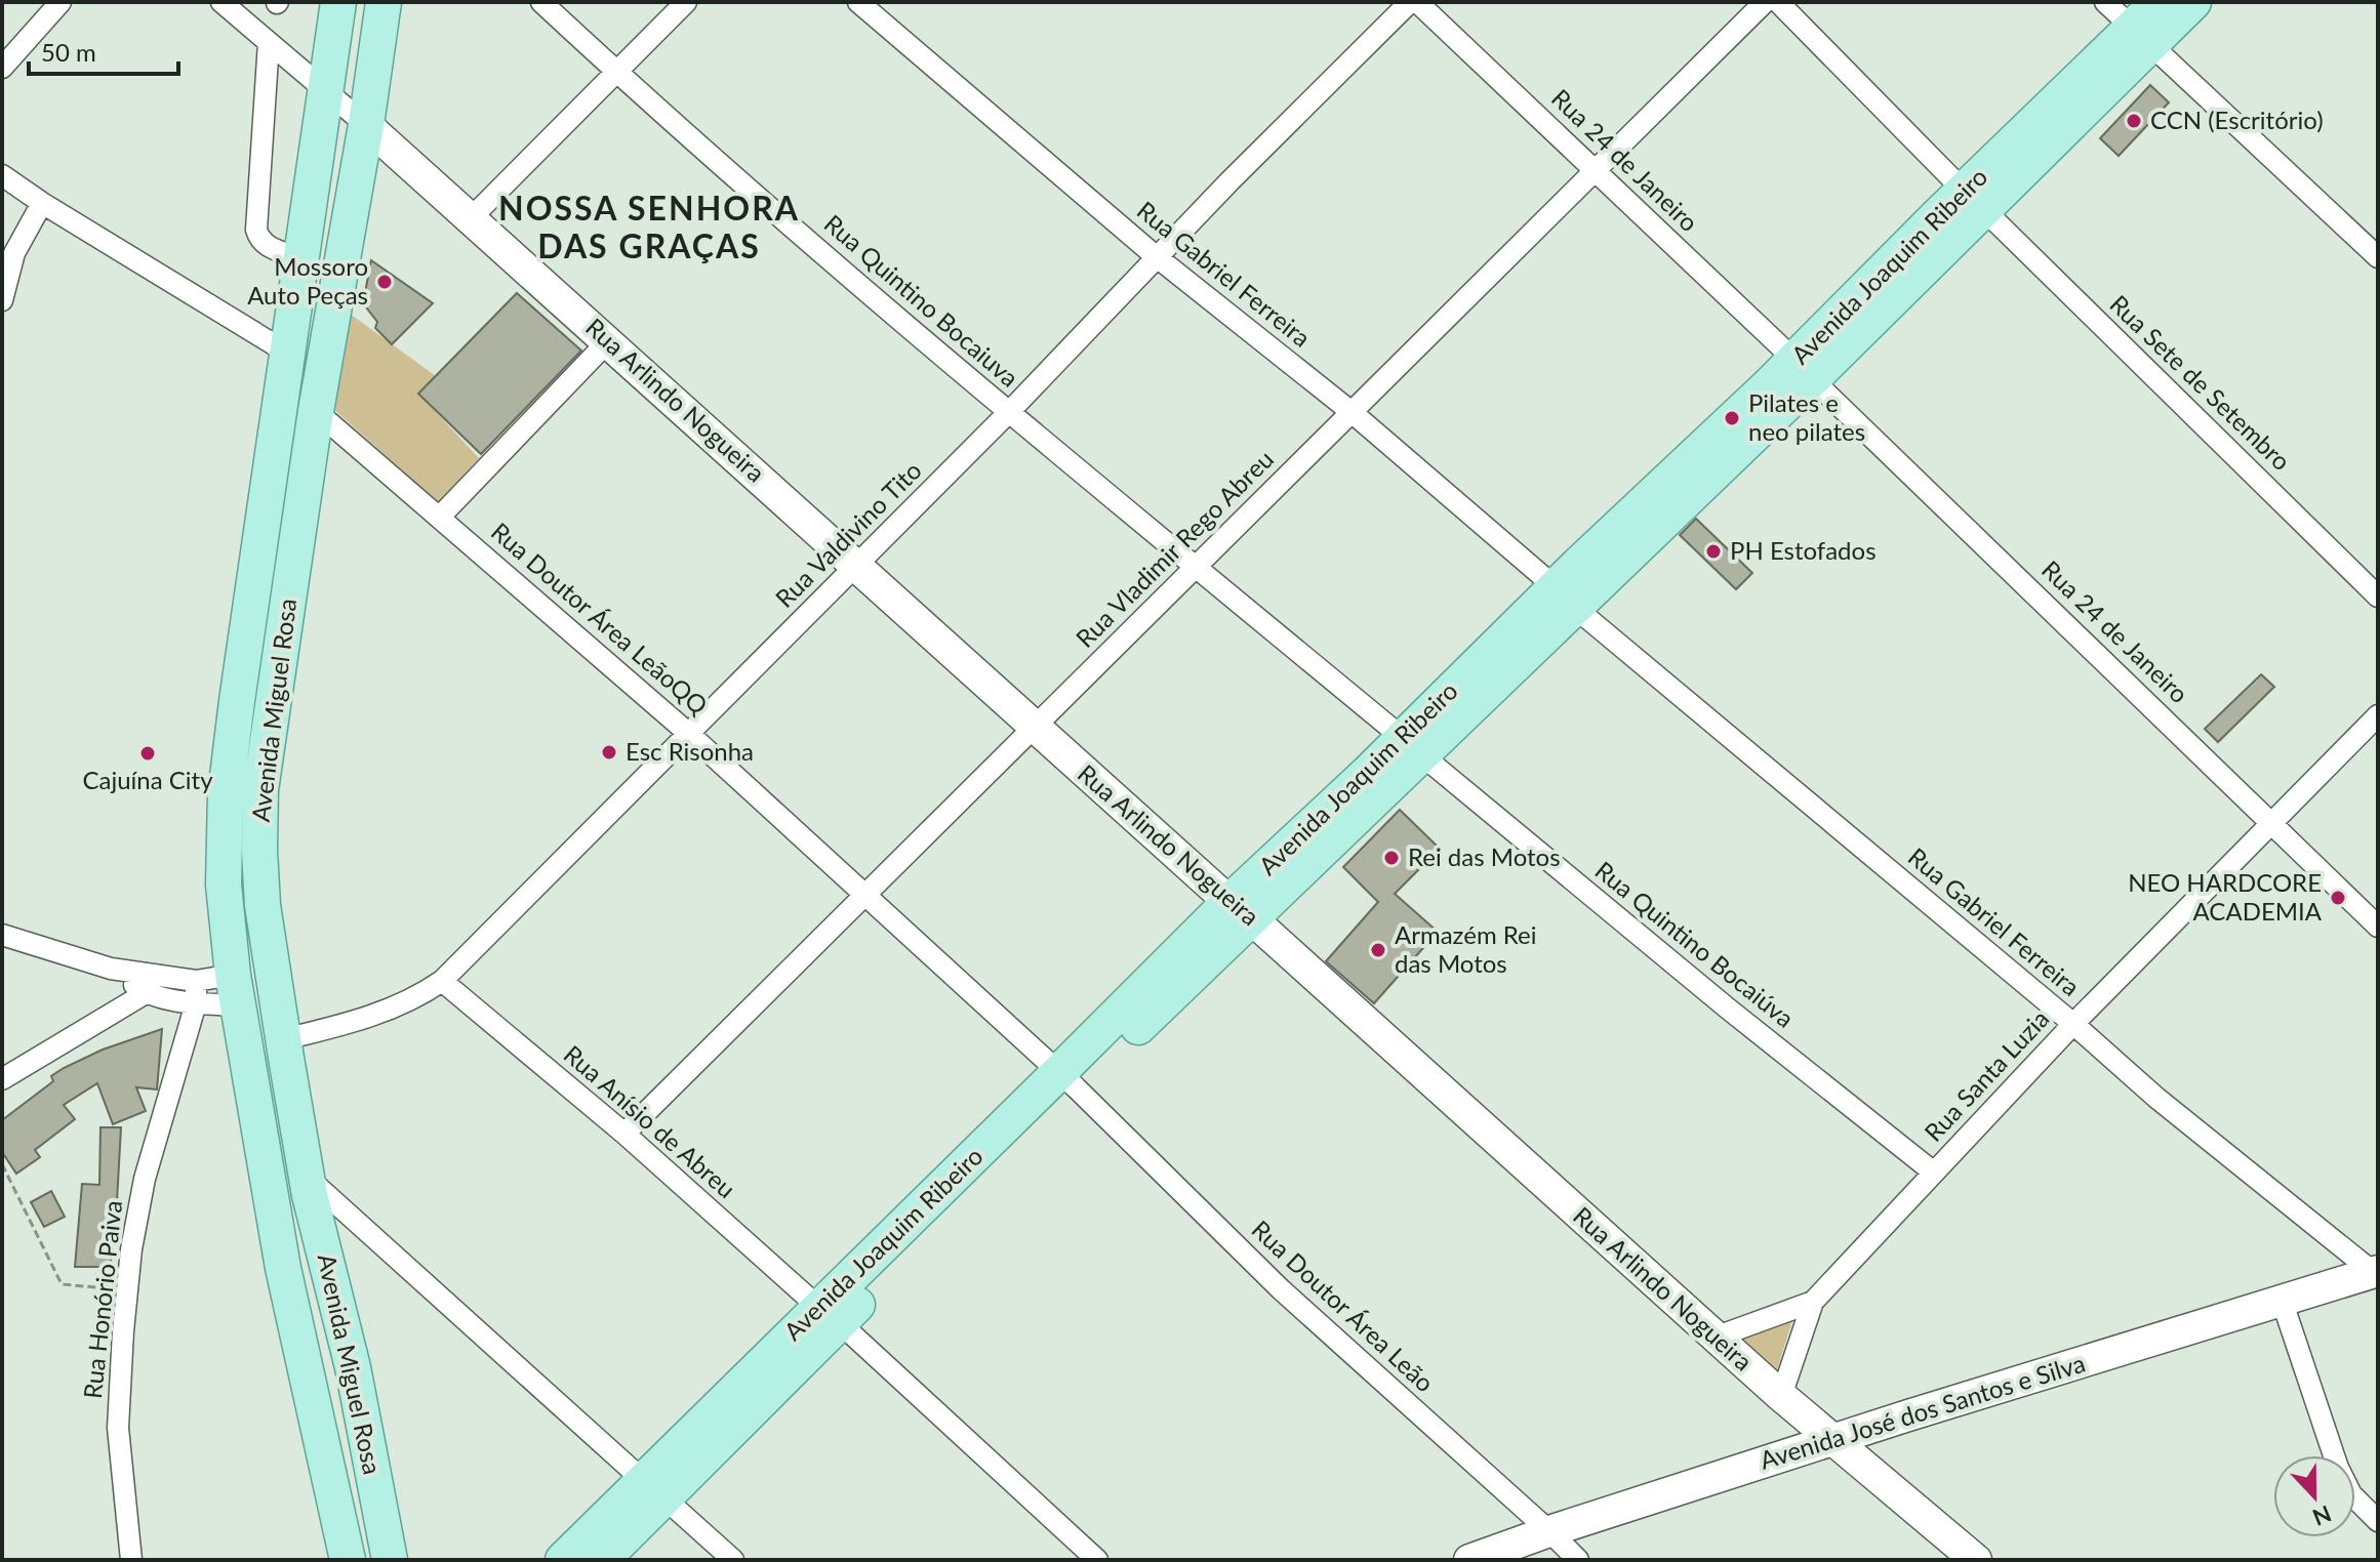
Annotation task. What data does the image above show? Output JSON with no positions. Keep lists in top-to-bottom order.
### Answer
{
  "streets": {
    "main road": ["Avenida Joaquim Ribeiro", "Avenida Miguel Rosa"],
    "street": [
      "Rua 24 de Janeiro",
      "Rua Gabriel Ferreira",
      "Rua Quintino Bocaiuva",
      "Rua Sete de Setembro",
      "Rua Arlindo Nogueira",
      "Rua Valdivino Tito",
      "Rua Vladimir Rego Abreu",
      "Rua Doutor Área LeãoQQ",
      "Rua Quintino Bocaiúva",
      "Rua Santa Luzia",
      "Rua Anísio de Abreu",
      "Rua Honório Paiva",
      "Rua Doutor Área Leão",
      "Avenida José dos Santos e Silva"
    ]
  },
  "crossings": [
    ["Rua 24 de Janeiro", "Avenida Joaquim Ribeiro"],
    ["Rua 24 de Janeiro", "Rua Vladimir Rego Abreu"],
    ["Rua 24 de Janeiro", "Rua Santa Luzia"],
    ["Avenida Joaquim Ribeiro", "Rua Gabriel Ferreira"],
    ["Avenida Joaquim Ribeiro", "Rua Sete de Setembro"],
    ["Avenida Joaquim Ribeiro", "Rua Arlindo Nogueira"],
    ["Avenida Joaquim Ribeiro", "Rua Doutor Área LeãoQQ"],
    ["Avenida Joaquim Ribeiro", "Rua Quintino Bocaiúva"],
    ["Avenida Joaquim Ribeiro", "Rua Anísio de Abreu"],
    ["Avenida Joaquim Ribeiro", "Rua Doutor Área Leão"],
    ["Rua Gabriel Ferreira", "Rua Valdivino Tito"],
    ["Rua Gabriel Ferreira", "Rua Vladimir Rego Abreu"],
    ["Rua Gabriel Ferreira", "Rua Santa Luzia"],
    ["Rua Gabriel Ferreira", "Avenida José dos Santos e Silva"],
    ["Rua Quintino Bocaiuva", "Rua Valdivino Tito"],
    ["Rua Quintino Bocaiuva", "Rua Quintino Bocaiúva"],
    ["Rua Arlindo Nogueira", "Rua Valdivino Tito"],
    ["Rua Arlindo Nogueira", "Rua Vladimir Rego Abreu"],
    ["Rua Arlindo Nogueira", "Avenida Miguel Rosa"],
    ["Rua Arlindo Nogueira", "Rua Santa Luzia"],
    ["Rua Arlindo Nogueira", "Avenida José dos Santos e Silva"],
    ["Rua Valdivino Tito", "Rua Doutor Área LeãoQQ"],
    ["Rua Valdivino Tito", "Avenida Miguel Rosa"],
    ["Rua Valdivino Tito", "Rua Quintino Bocaiúva"],
    ["Rua Valdivino Tito", "Rua Anísio de Abreu"],
    ["Rua Vladimir Rego Abreu", "Rua Doutor Área LeãoQQ"],
    ["Rua Vladimir Rego Abreu", "Rua Quintino Bocaiúva"],
    ["Rua Vladimir Rego Abreu", "Rua Anísio de Abreu"],
    ["Rua Doutor Área LeãoQQ", "Avenida Miguel Rosa"],
    ["Rua Doutor Área LeãoQQ", "Rua Doutor Área Leão"],
    ["Rua Quintino Bocaiúva", "Rua Santa Luzia"],
    ["Rua Doutor Área Leão", "Avenida José dos Santos e Silva"]
  ],
  "districts": ["NOSSA SENHORA DAS GRAÇAS"],
  "places": [
    "CCN (Escritório)",
    "Mossoro Auto Peças",
    "Pilates e neo pilates",
    "PH Estofados",
    "Esc Risonha",
    "Cajuína City",
    "Rei das Motos",
    "NEO HARDCORE ACADEMIA",
    "Armazém Rei das Motos"
  ],
  "scale_bar": "50 m",
  "north": "bottom"
}
